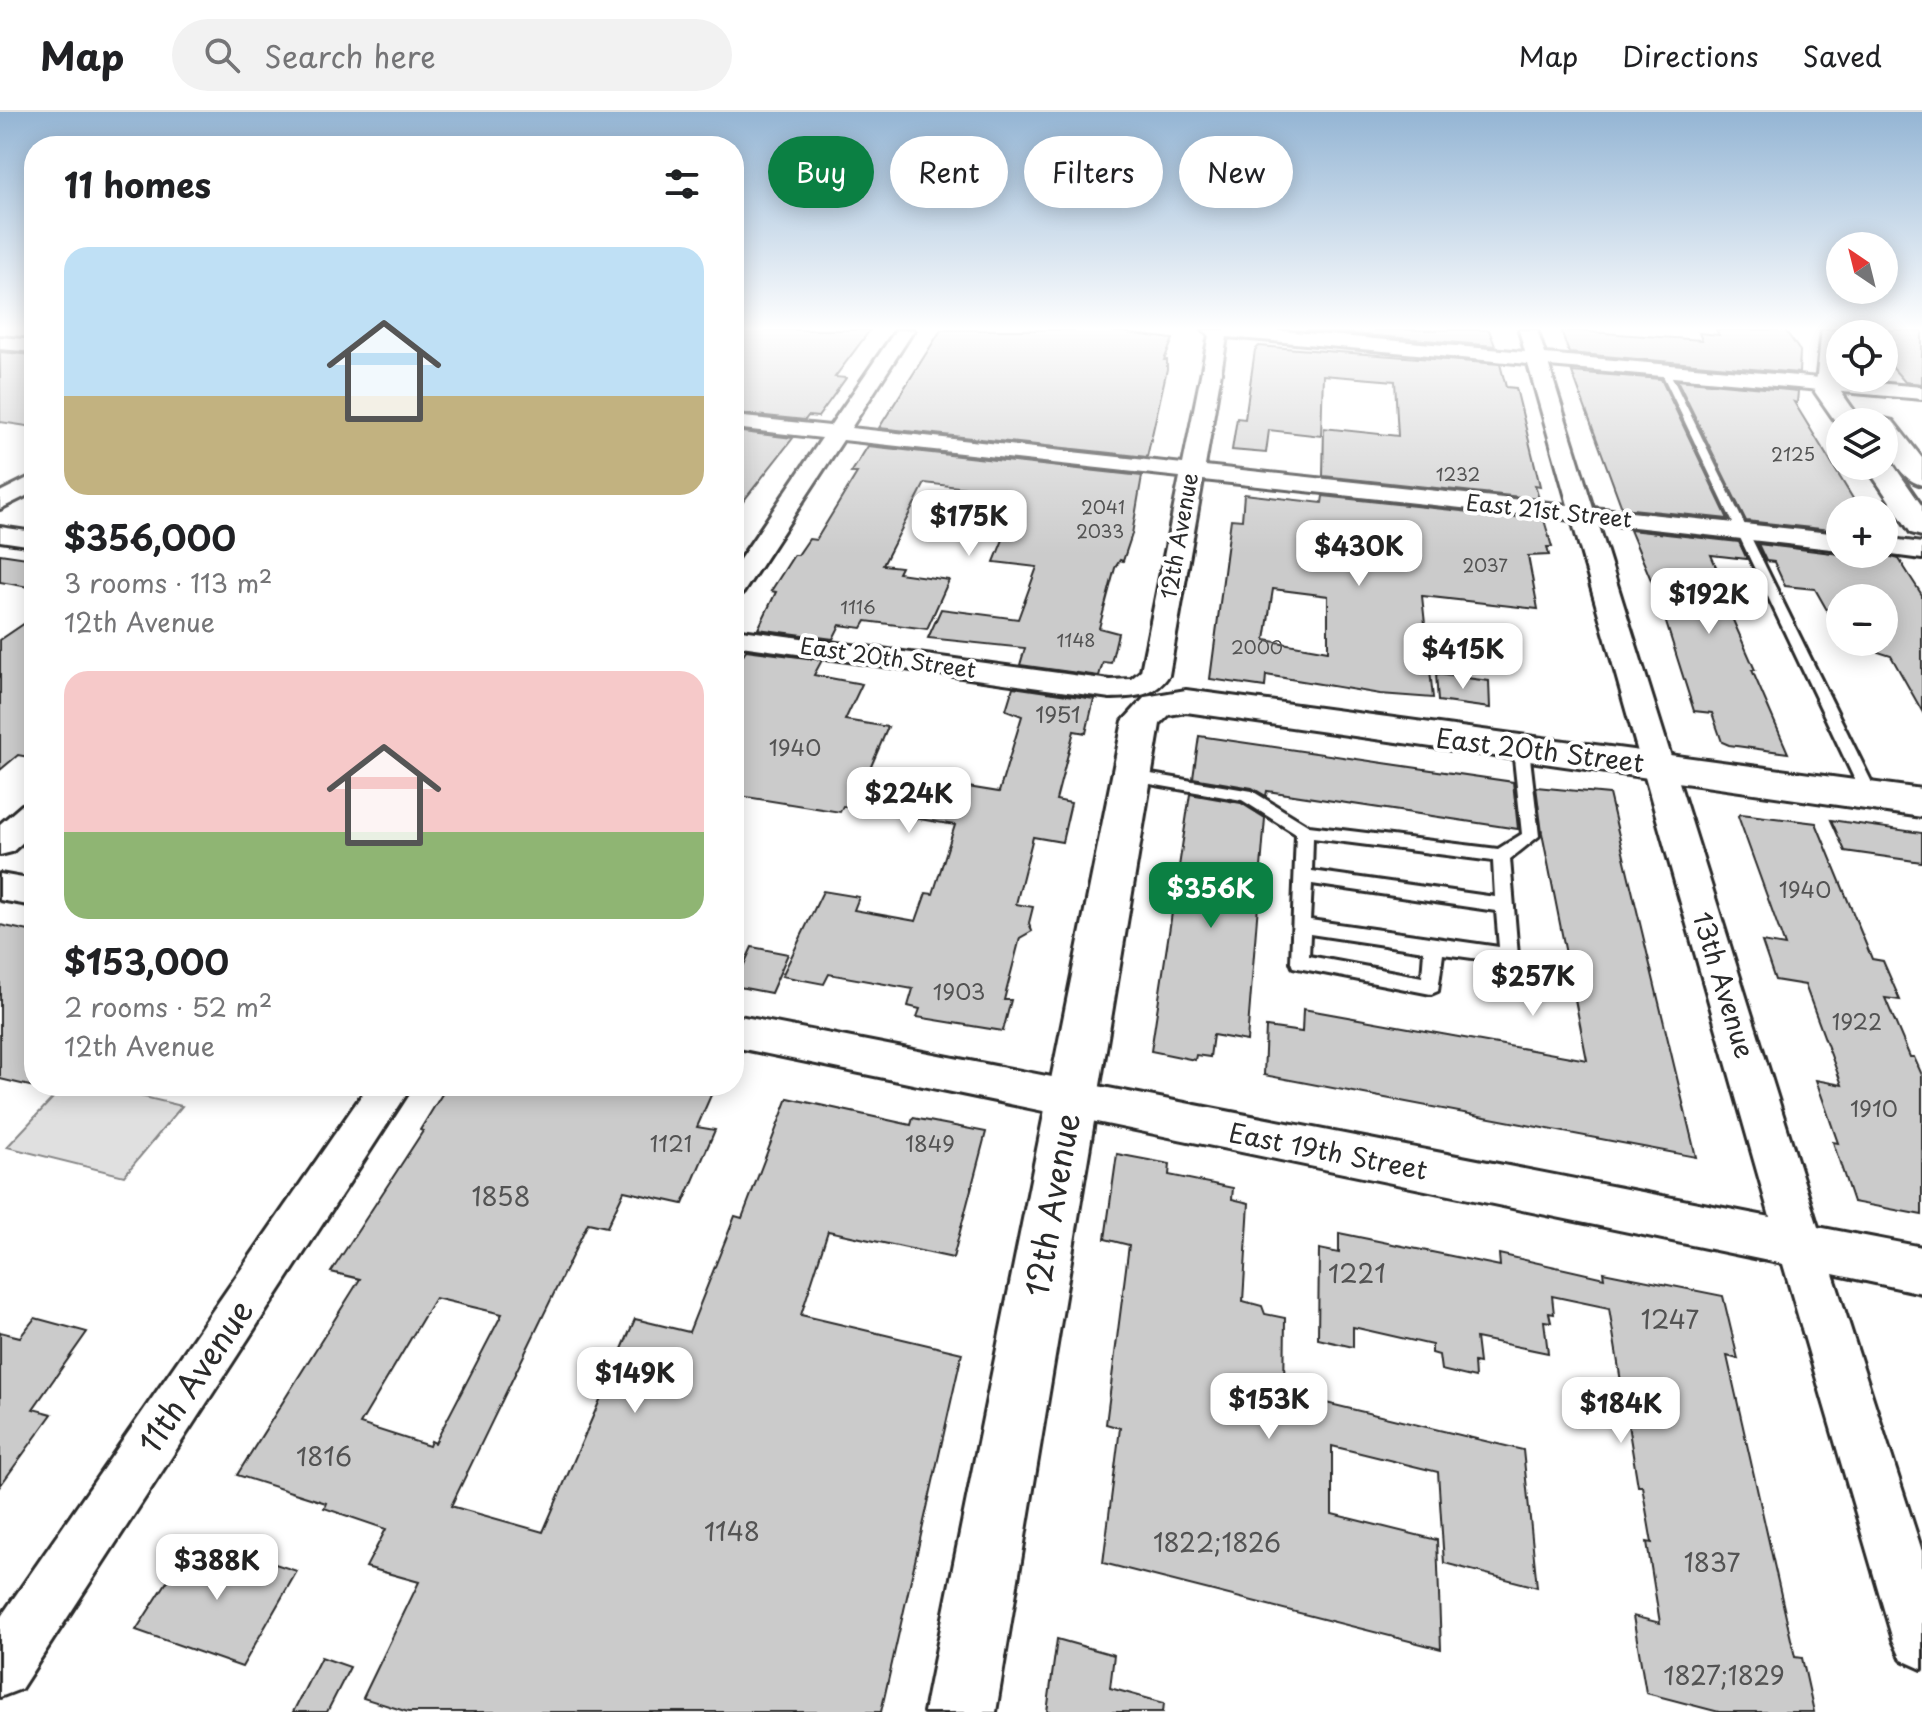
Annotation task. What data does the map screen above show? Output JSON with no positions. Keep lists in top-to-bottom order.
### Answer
{
  "streets": {
    "street": [
      "East 21st Street",
      "12th Avenue",
      "East 20th Street",
      "13th Avenue",
      "East 19th Street",
      "11th Avenue"
    ]
  },
  "crossings": [
    ["East 21st Street", "12th Avenue"],
    ["East 21st Street", "13th Avenue"],
    ["12th Avenue", "East 20th Street"],
    ["12th Avenue", "East 19th Street"],
    ["East 20th Street", "13th Avenue"],
    ["13th Avenue", "East 19th Street"]
  ],
  "house_numbers": [
    "2125",
    "1232",
    "2041",
    "2033",
    "2037",
    "1116",
    "1148",
    "2000",
    "1951",
    "1940",
    "1940",
    "1903",
    "1922",
    "1910",
    "1121",
    "1849",
    "1858",
    "1221",
    "1247",
    "1816",
    "1148",
    "1822;1826",
    "1837",
    "1827;1829"
  ],
  "north": "top left",
  "page": {
    "header": "Map",
    "search": "Search here",
    "nav": ["Map", "Directions", "Saved"],
    "chip": [
      "Buy",
      "Rent",
      "Filters",
      "New"
    ],
    "heading": "11 homes",
    "map_buttons": ["+", "−"],
    "list": [
      {
        "name": "$356,000",
        "note": "3 rooms · 113 m² · 12th Avenue"
      },
      {
        "name": "$153,000",
        "note": "2 rooms · 52 m² · 12th Avenue"
      }
    ],
    "price": [
      "$175K",
      "$430K",
      "$192K",
      "$415K",
      "$224K",
      "$356K",
      "$257K",
      "$149K",
      "$153K",
      "$184K",
      "$388K"
    ]
  }
}
